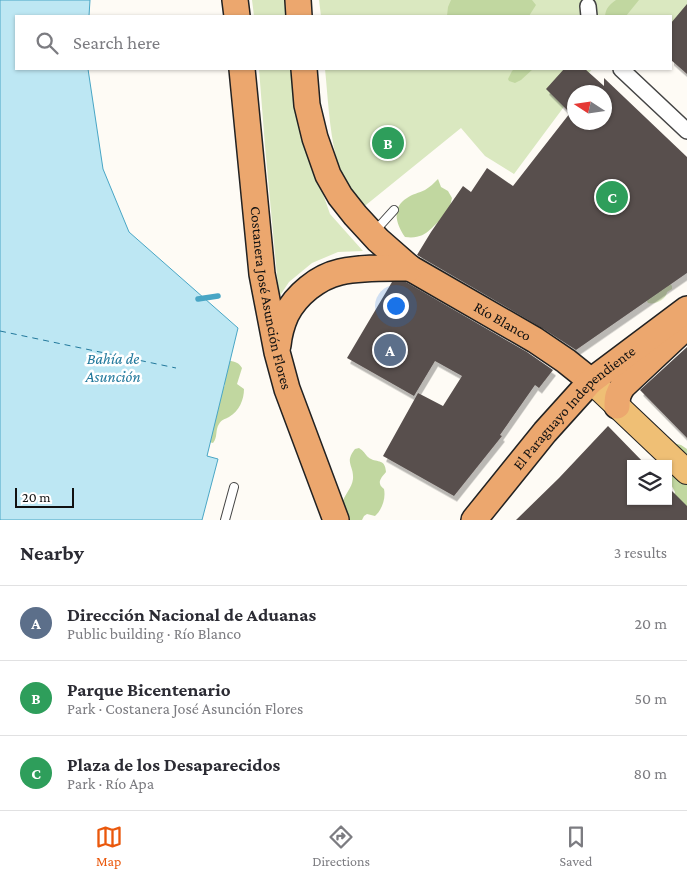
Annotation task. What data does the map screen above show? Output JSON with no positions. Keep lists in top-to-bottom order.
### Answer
{
  "streets": {
    "highway": ["Costanera José Asunción Flores", "Río Blanco", "El Paraguayo Independiente"]
  },
  "crossings": [
    ["Río Blanco", "El Paraguayo Independiente"]
  ],
  "water": ["Bahía de Asunción"],
  "scale_bar": "20 m",
  "north": "left",
  "page": {
    "search": "Search here",
    "pins": ["B", "C", "A"],
    "scale": "20 m",
    "heading": ["Nearby", "3 results"],
    "list": [
      {
        "mark": "A",
        "name": "Dirección Nacional de Aduanas",
        "note": "Public building · Río Blanco",
        "value": "20 m"
      },
      {
        "mark": "B",
        "name": "Parque Bicentenario",
        "note": "Park · Costanera José Asunción Flores",
        "value": "50 m"
      },
      {
        "mark": "C",
        "name": "Plaza de los Desaparecidos",
        "note": "Park · Río Apa",
        "value": "80 m"
      }
    ],
    "nav": ["Map", "Directions", "Saved"]
  }
}
